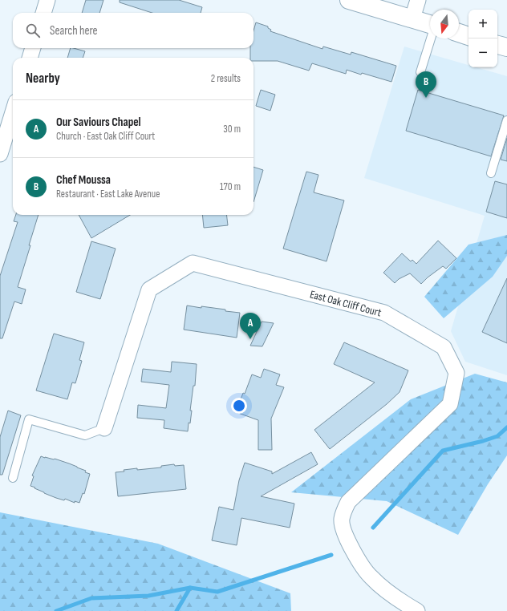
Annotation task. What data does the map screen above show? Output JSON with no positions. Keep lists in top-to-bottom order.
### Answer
{
  "streets": {
    "street": ["East Oak Cliff Court"]
  },
  "north": "bottom",
  "page": {
    "map_buttons": ["+", "−"],
    "search": "Search here",
    "heading": ["Nearby", "2 results"],
    "pins": ["B", "A"],
    "list": [
      {
        "mark": "A",
        "name": "Our Saviours Chapel",
        "note": "Church · East Oak Cliff Court",
        "value": "30 m"
      },
      {
        "mark": "B",
        "name": "Chef Moussa",
        "note": "Restaurant · East Lake Avenue",
        "value": "170 m"
      }
    ]
  }
}
